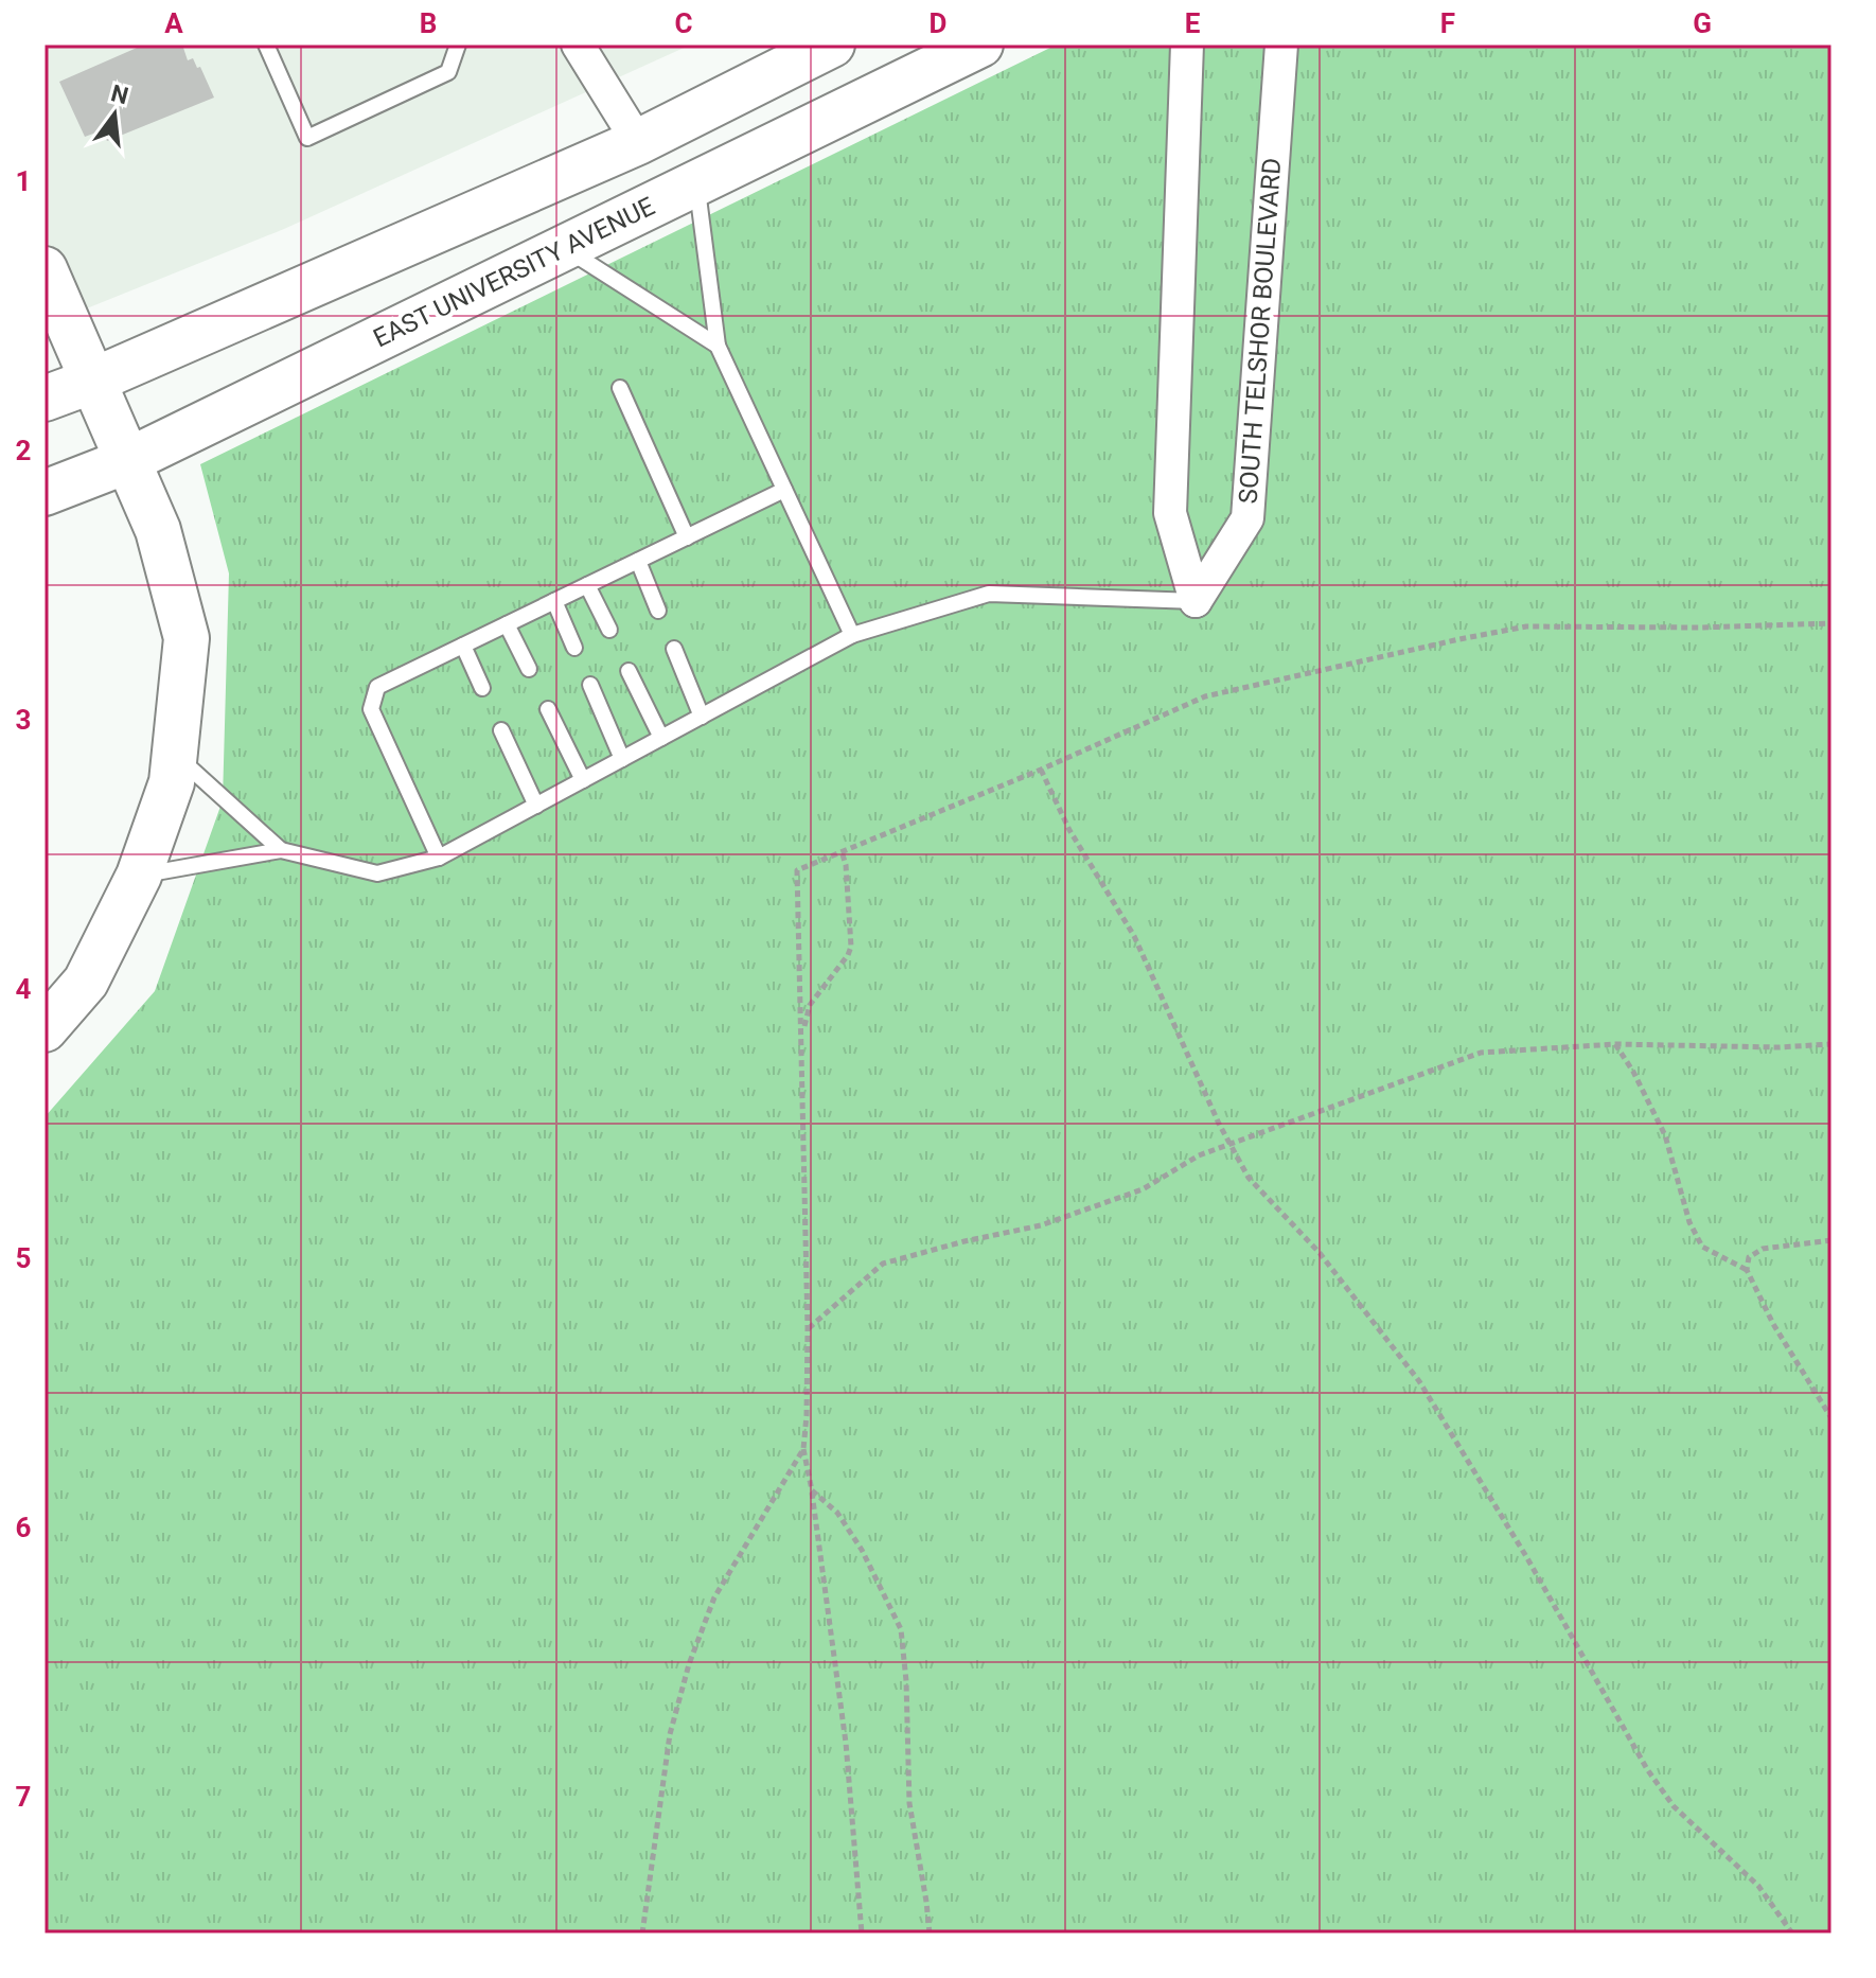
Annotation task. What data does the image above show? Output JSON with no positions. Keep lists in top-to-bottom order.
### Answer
{
  "streets": {
    "main road": ["EAST UNIVERSITY AVENUE"],
    "street": ["SOUTH TELSHOR BOULEVARD"]
  },
  "north": "top",
  "grid": {
    "columns": [
      "A",
      "B",
      "C",
      "D",
      "E",
      "F",
      "G"
    ],
    "rows": [
      "1",
      "2",
      "3",
      "4",
      "5",
      "6",
      "7"
    ]
  }
}
